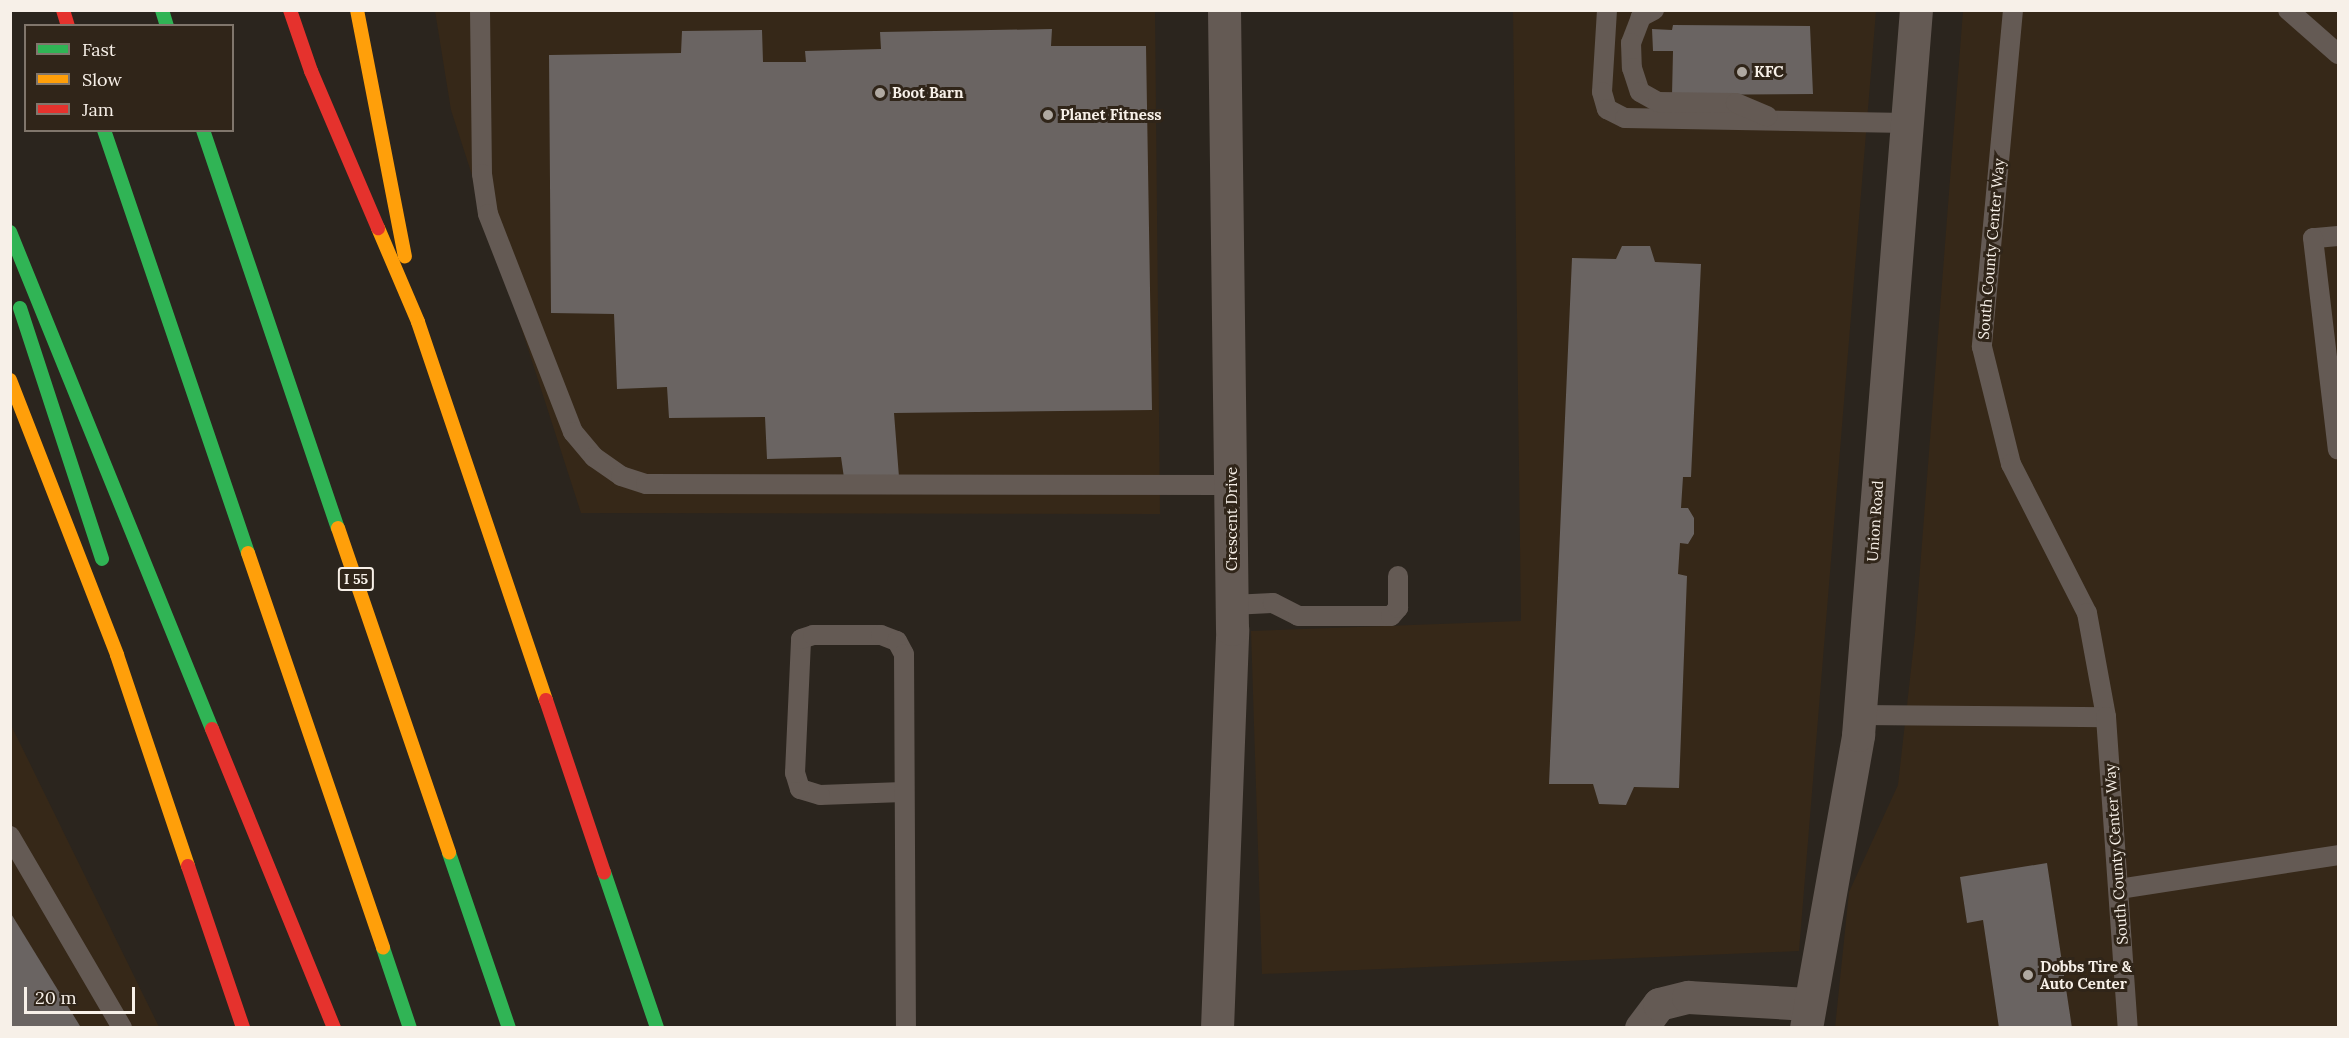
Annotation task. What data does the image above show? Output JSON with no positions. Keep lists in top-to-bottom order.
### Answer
{
  "streets": {
    "highway": ["I 55"],
    "street": ["Crescent Drive", "Union Road"],
    "lane": ["South County Center Way"]
  },
  "places": [
    "KFC",
    "Boot Barn",
    "Planet Fitness",
    "Dobbs Tire & Auto Center"
  ],
  "legend": ["Fast", "Slow", "Jam"],
  "scale_bar": "20 m"
}
